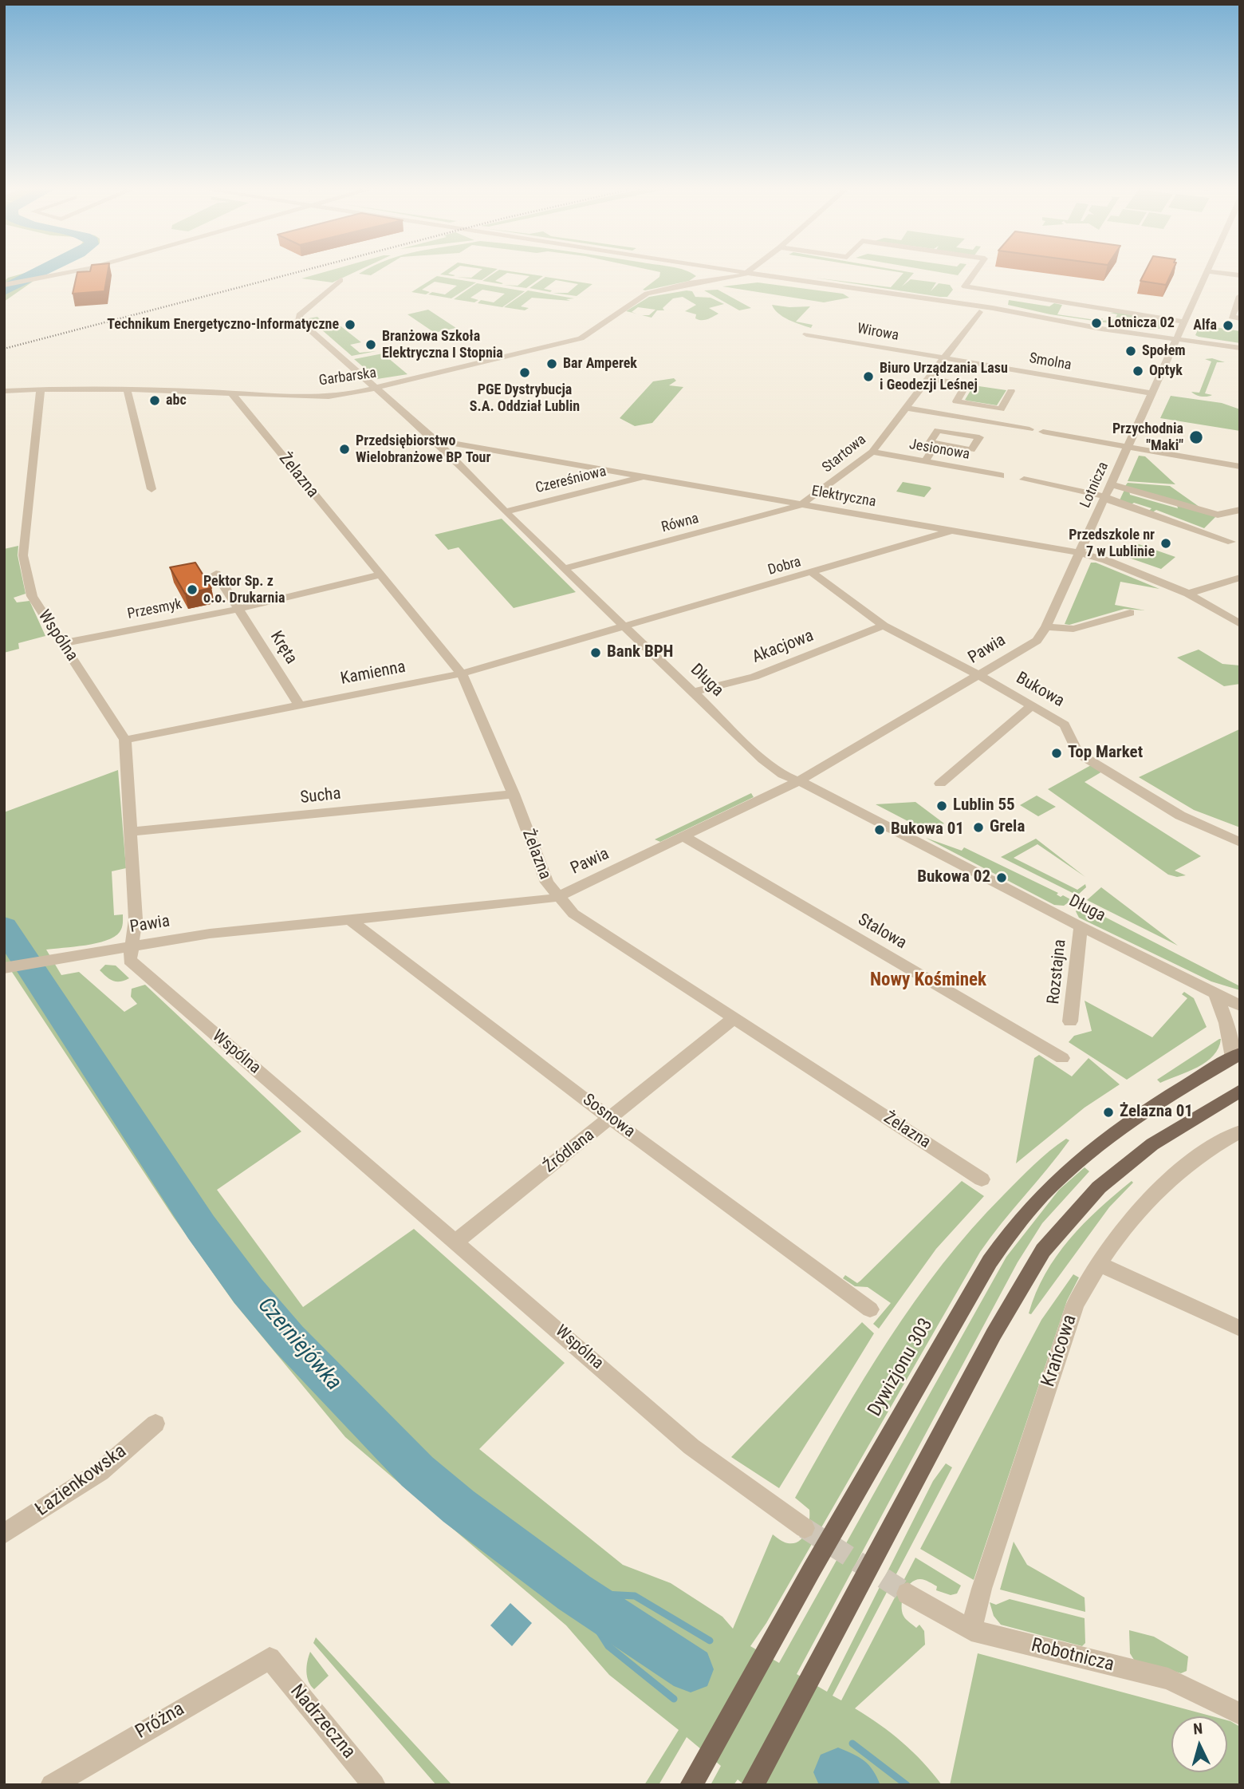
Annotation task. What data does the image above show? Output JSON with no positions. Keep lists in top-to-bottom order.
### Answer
{
  "streets": {
    "main road": ["Dywizjonu 303"],
    "street": [
      "Wirowa",
      "Smolna",
      "Garbarska",
      "Jesionowa",
      "Startowa",
      "Żelazna",
      "Czereśniowa",
      "Lotnicza",
      "Elektryczna",
      "Równa",
      "Dobra",
      "Przesmyk",
      "Wspólna",
      "Akacjowa",
      "Kręta",
      "Pawia",
      "Kamienna",
      "Długa",
      "Bukowa",
      "Sucha",
      "Stalowa",
      "Rozstajna",
      "Sosnowa",
      "Źródlana",
      "Krańcowa",
      "Łazienkowska",
      "Robotnicza",
      "Próżna",
      "Nadrzeczna"
    ]
  },
  "crossings": [
    ["Wirowa", "Smolna"],
    ["Wirowa", "Startowa"],
    ["Smolna", "Startowa"],
    ["Smolna", "Lotnicza"],
    ["Garbarska", "Żelazna"],
    ["Garbarska", "Wspólna"],
    ["Garbarska", "Długa"],
    ["Jesionowa", "Startowa"],
    ["Startowa", "Elektryczna"],
    ["Startowa", "Równa"],
    ["Żelazna", "Przesmyk"],
    ["Żelazna", "Pawia"],
    ["Żelazna", "Kamienna"],
    ["Żelazna", "Sucha"],
    ["Żelazna", "Źródlana"],
    ["Czereśniowa", "Elektryczna"],
    ["Czereśniowa", "Długa"],
    ["Lotnicza", "Elektryczna"],
    ["Lotnicza", "Pawia"],
    ["Elektryczna", "Równa"],
    ["Elektryczna", "Dobra"],
    ["Elektryczna", "Długa"],
    ["Równa", "Długa"],
    ["Dobra", "Kamienna"],
    ["Dobra", "Długa"],
    ["Dobra", "Bukowa"],
    ["Przesmyk", "Wspólna"],
    ["Przesmyk", "Kręta"],
    ["Wspólna", "Pawia"],
    ["Wspólna", "Kamienna"],
    ["Wspólna", "Sucha"],
    ["Wspólna", "Źródlana"],
    ["Akacjowa", "Długa"],
    ["Akacjowa", "Bukowa"],
    ["Kręta", "Kamienna"],
    ["Pawia", "Długa"],
    ["Pawia", "Bukowa"],
    ["Pawia", "Stalowa"],
    ["Pawia", "Sosnowa"],
    ["Kamienna", "Długa"],
    ["Długa", "Rozstajna"],
    ["Sosnowa", "Źródlana"],
    ["Krańcowa", "Robotnicza"],
    ["Próżna", "Nadrzeczna"]
  ],
  "districts": ["Nowy Kośminek"],
  "water": ["Czerniejówka"],
  "places": [
    "Lotnicza 02",
    "Technikum Energetyczno-Informatyczne",
    "Alfa",
    "Branżowa Szkoła Elektryczna I Stopnia",
    "Społem",
    "Bar Amperek",
    "Optyk",
    "PGE Dystrybucja S.A. Oddział Lublin",
    "Biuro Urządzania Lasu i Geodezji Leśnej",
    "abc",
    "Przychodnia \"Maki\"",
    "Przedsiębiorstwo Wielobranżowe BP Tour",
    "Przedszkole nr 7 w Lublinie",
    "Pektor Sp. z o.o. Drukarnia",
    "Bank BPH",
    "Top Market",
    "Lublin 55",
    "Grela",
    "Bukowa 01",
    "Bukowa 02",
    "Żelazna 01"
  ],
  "north": "top"
}
